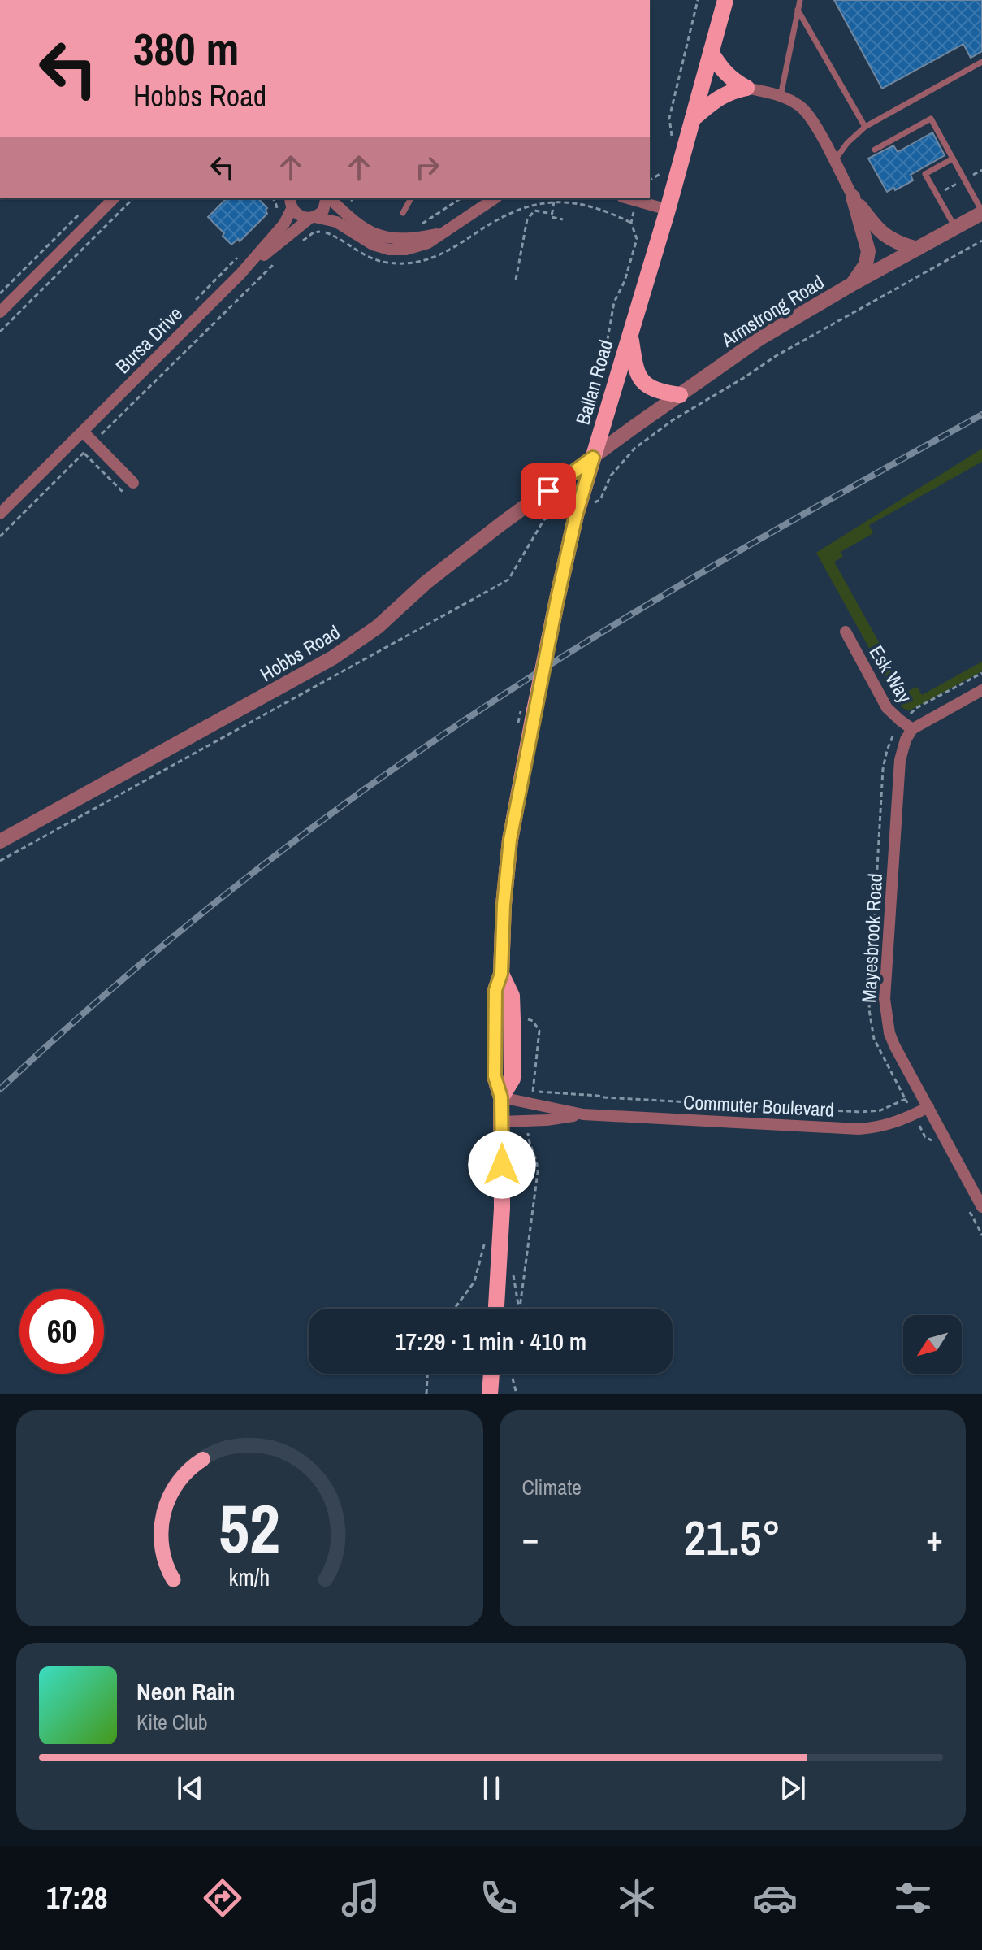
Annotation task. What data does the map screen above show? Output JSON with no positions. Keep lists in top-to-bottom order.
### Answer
{
  "streets": {
    "main road": ["Ballan Road"],
    "street": [
      "Armstrong Road",
      "Bursa Drive",
      "Hobbs Road",
      "Esk Way",
      "Mayesbrook Road",
      "Commuter Boulevard"
    ]
  },
  "crossings": [
    ["Armstrong Road", "Ballan Road"],
    ["Armstrong Road", "Hobbs Road"],
    ["Ballan Road", "Hobbs Road"],
    ["Ballan Road", "Commuter Boulevard"],
    ["Esk Way", "Mayesbrook Road"],
    ["Mayesbrook Road", "Commuter Boulevard"]
  ],
  "north": "bottom left",
  "page": {
    "turn": ["380 m", "Hobbs Road"],
    "limit": "60",
    "trip": "17:29 · 1 min · 410 m",
    "tile": "Climate",
    "heat": ["−", "21.5°", "+"],
    "song": ["Neon Rain", "Kite Club"],
    "tabs": "17:28",
    "gauge": ["52", "km/h"]
  }
}
